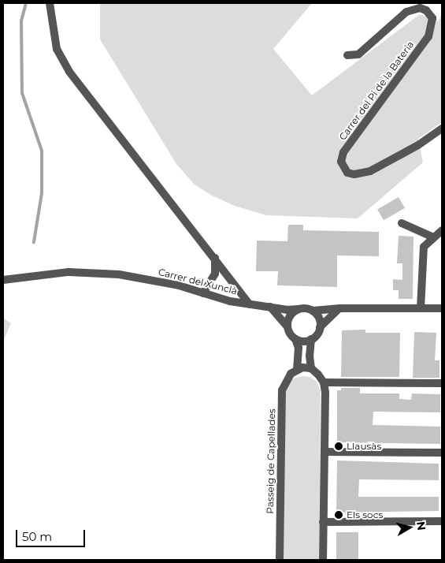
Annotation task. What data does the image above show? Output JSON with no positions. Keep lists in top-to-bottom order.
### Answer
{
  "streets": {
    "street": ["Carrer del Pi de la Bateria", "Carrer del Xunclà", "Passeig de Capellades"]
  },
  "places": ["Llausàs", "Els socs"],
  "scale_bar": "50 m",
  "north": "right"
}
